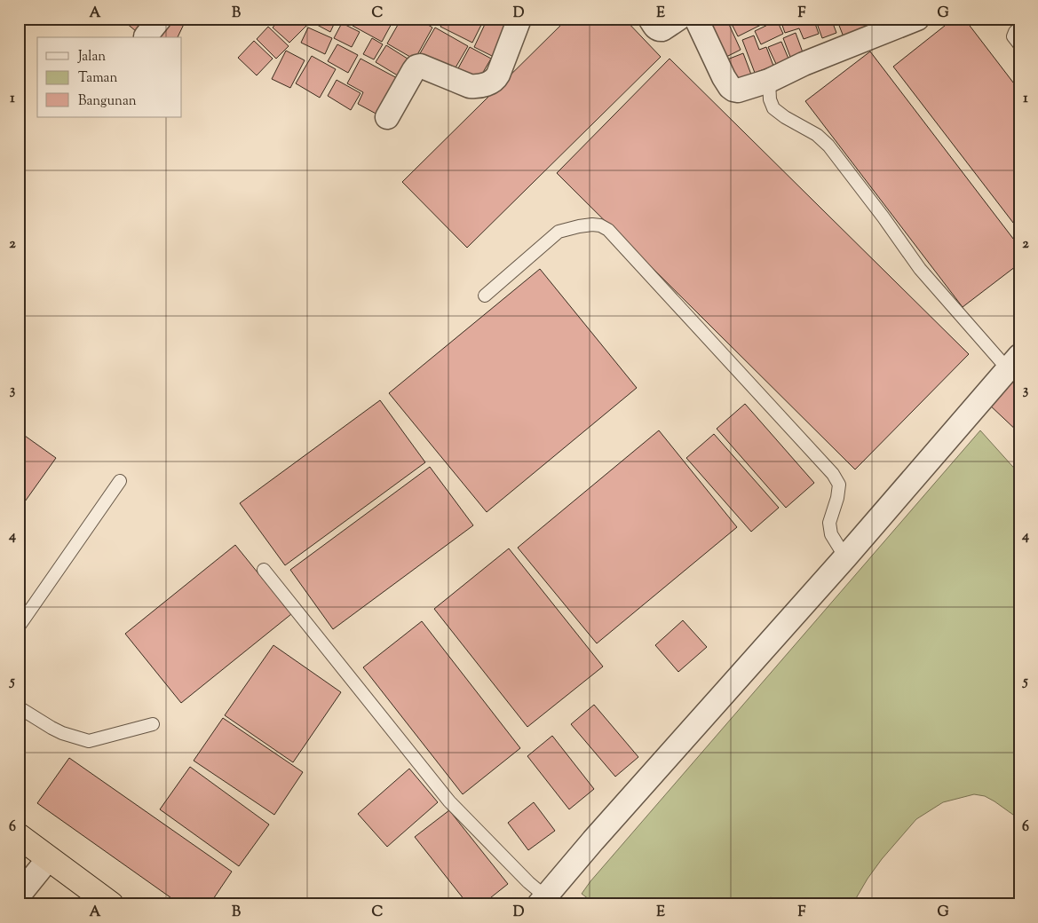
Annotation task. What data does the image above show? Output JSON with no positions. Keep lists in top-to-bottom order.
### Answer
{
  "legend": ["Jalan", "Taman", "Bangunan"],
  "grid": {
    "columns": [
      "A",
      "B",
      "C",
      "D",
      "E",
      "F",
      "G"
    ],
    "rows": [
      "1",
      "2",
      "3",
      "4",
      "5",
      "6"
    ]
  }
}
